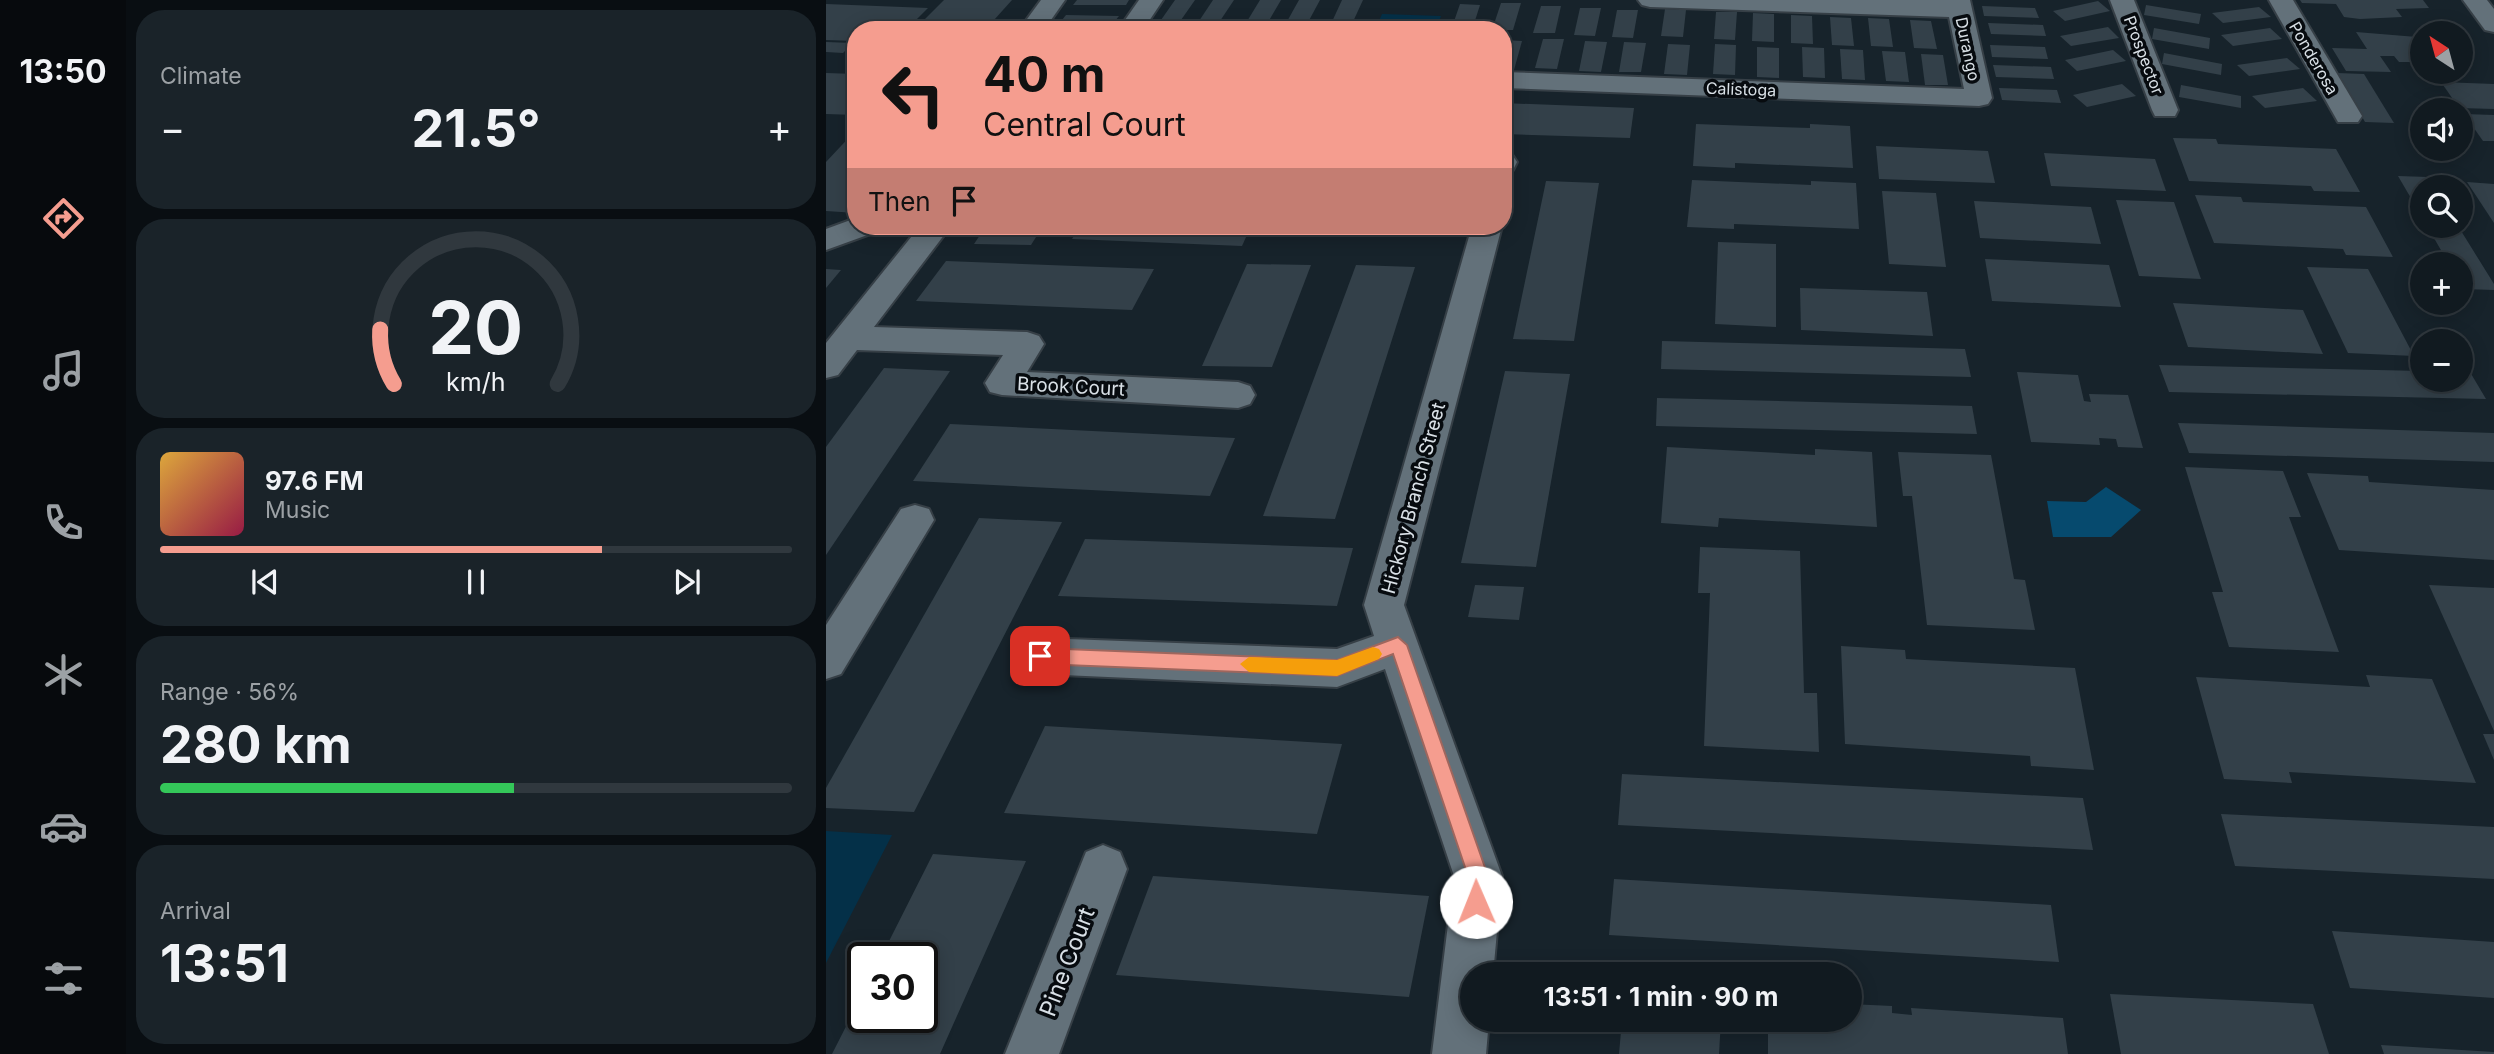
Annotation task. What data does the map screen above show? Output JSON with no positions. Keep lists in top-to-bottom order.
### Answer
{
  "streets": {
    "street": [
      "Durango",
      "Prospector",
      "Ponderosa",
      "Calistoga",
      "Brook Court",
      "Hickory Branch Street",
      "Pine Court"
    ]
  },
  "crossings": [
    ["Durango", "Calistoga"]
  ],
  "north": "top left",
  "page": {
    "tabs": "13:50",
    "tile": [
      "Climate",
      ["Range · 56%", "280 km"],
      ["Arrival", "13:51"]
    ],
    "map_buttons": ["+", "−"],
    "turn": ["40 m", "Central Court"],
    "heat": ["−", "21.5°", "+"],
    "then": "Then",
    "song": ["97.6 FM", "Music"],
    "limit": "30",
    "trip": "13:51 · 1 min · 90 m",
    "gauge": ["20", "km/h"]
  }
}
